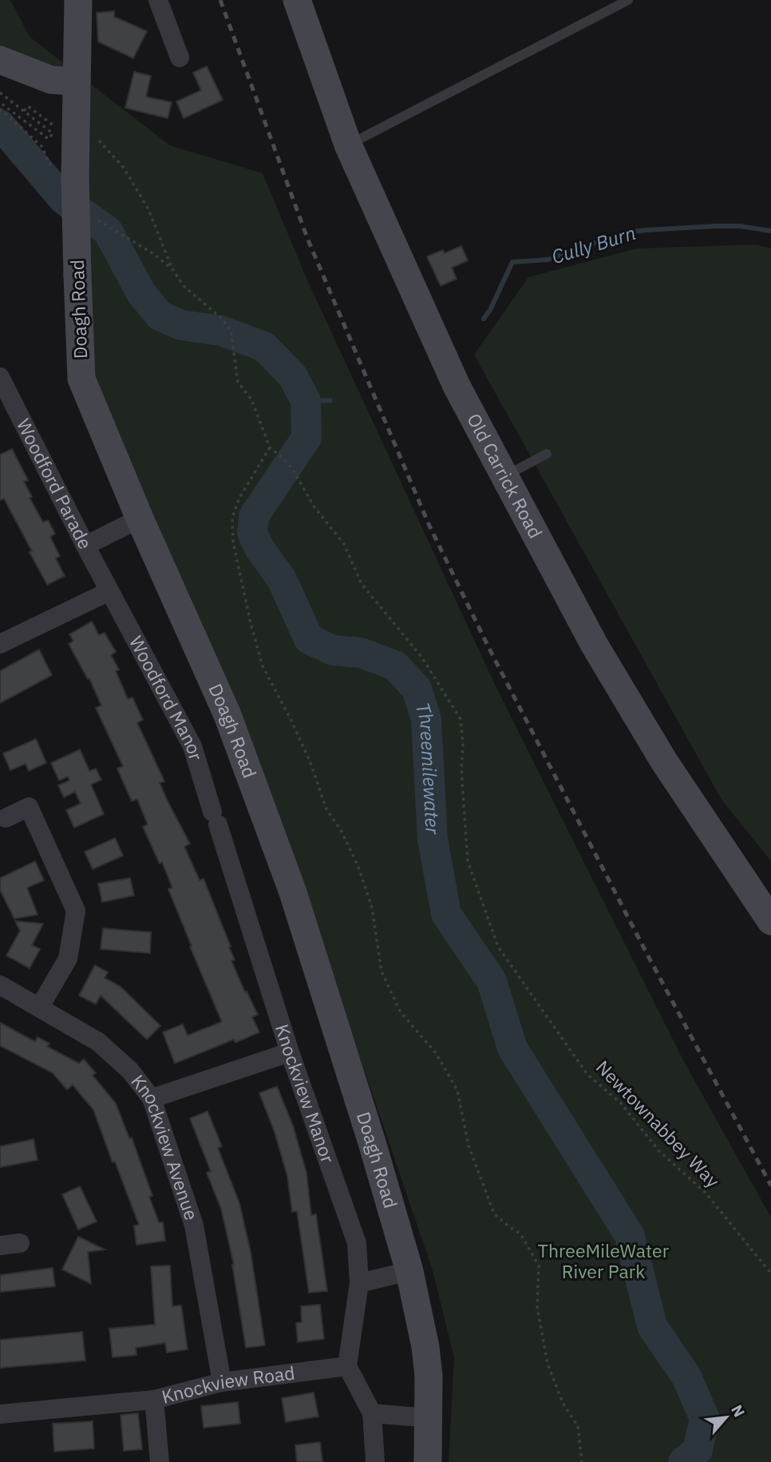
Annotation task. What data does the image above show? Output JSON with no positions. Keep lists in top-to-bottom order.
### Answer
{
  "streets": {
    "main road": ["Doagh Road", "Old Carrick Road"],
    "street": [
      "Woodford Parade",
      "Woodford Manor",
      "Knockview Manor",
      "Knockview Avenue",
      "Knockview Road"
    ],
    "path": ["Newtownabbey Way"]
  },
  "crossings": [
    ["Woodford Parade", "Woodford Manor"],
    ["Woodford Manor", "Knockview Manor"],
    ["Knockview Manor", "Knockview Road"],
    ["Knockview Avenue", "Knockview Road"]
  ],
  "water": ["Cully Burn", "Threemilewater"],
  "parks": ["ThreeMileWater River Park"],
  "north": "top right"
}
